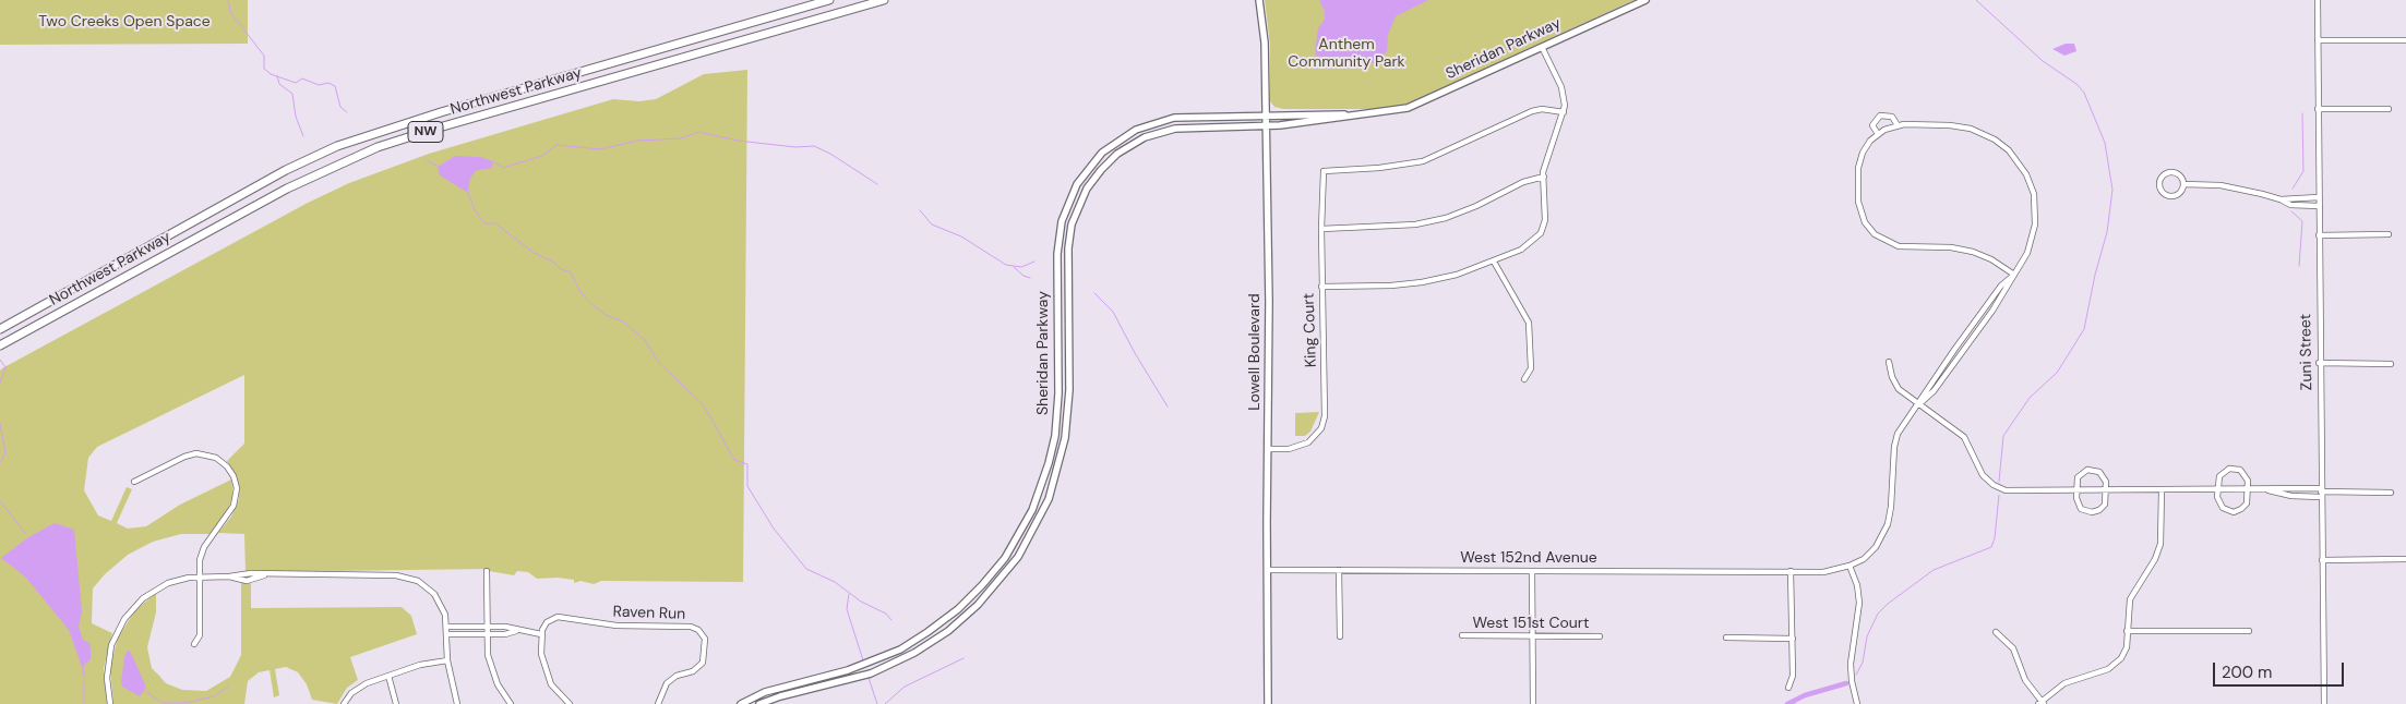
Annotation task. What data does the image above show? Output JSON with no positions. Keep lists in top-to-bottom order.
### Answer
{
  "streets": {
    "highway": ["Northwest Parkway", "NW"],
    "main road": ["Sheridan Parkway", "Lowell Boulevard"],
    "street": [
      "King Court",
      "Zuni Street",
      "West 152nd Avenue",
      "Raven Run",
      "West 151st Court"
    ]
  },
  "crossings": [
    ["Sheridan Parkway", "Lowell Boulevard"],
    ["King Court", "Lowell Boulevard"],
    ["Lowell Boulevard", "West 152nd Avenue"]
  ],
  "parks": ["Two Creeks Open Space", "Anthem Community Park"],
  "scale_bar": "200 m"
}
